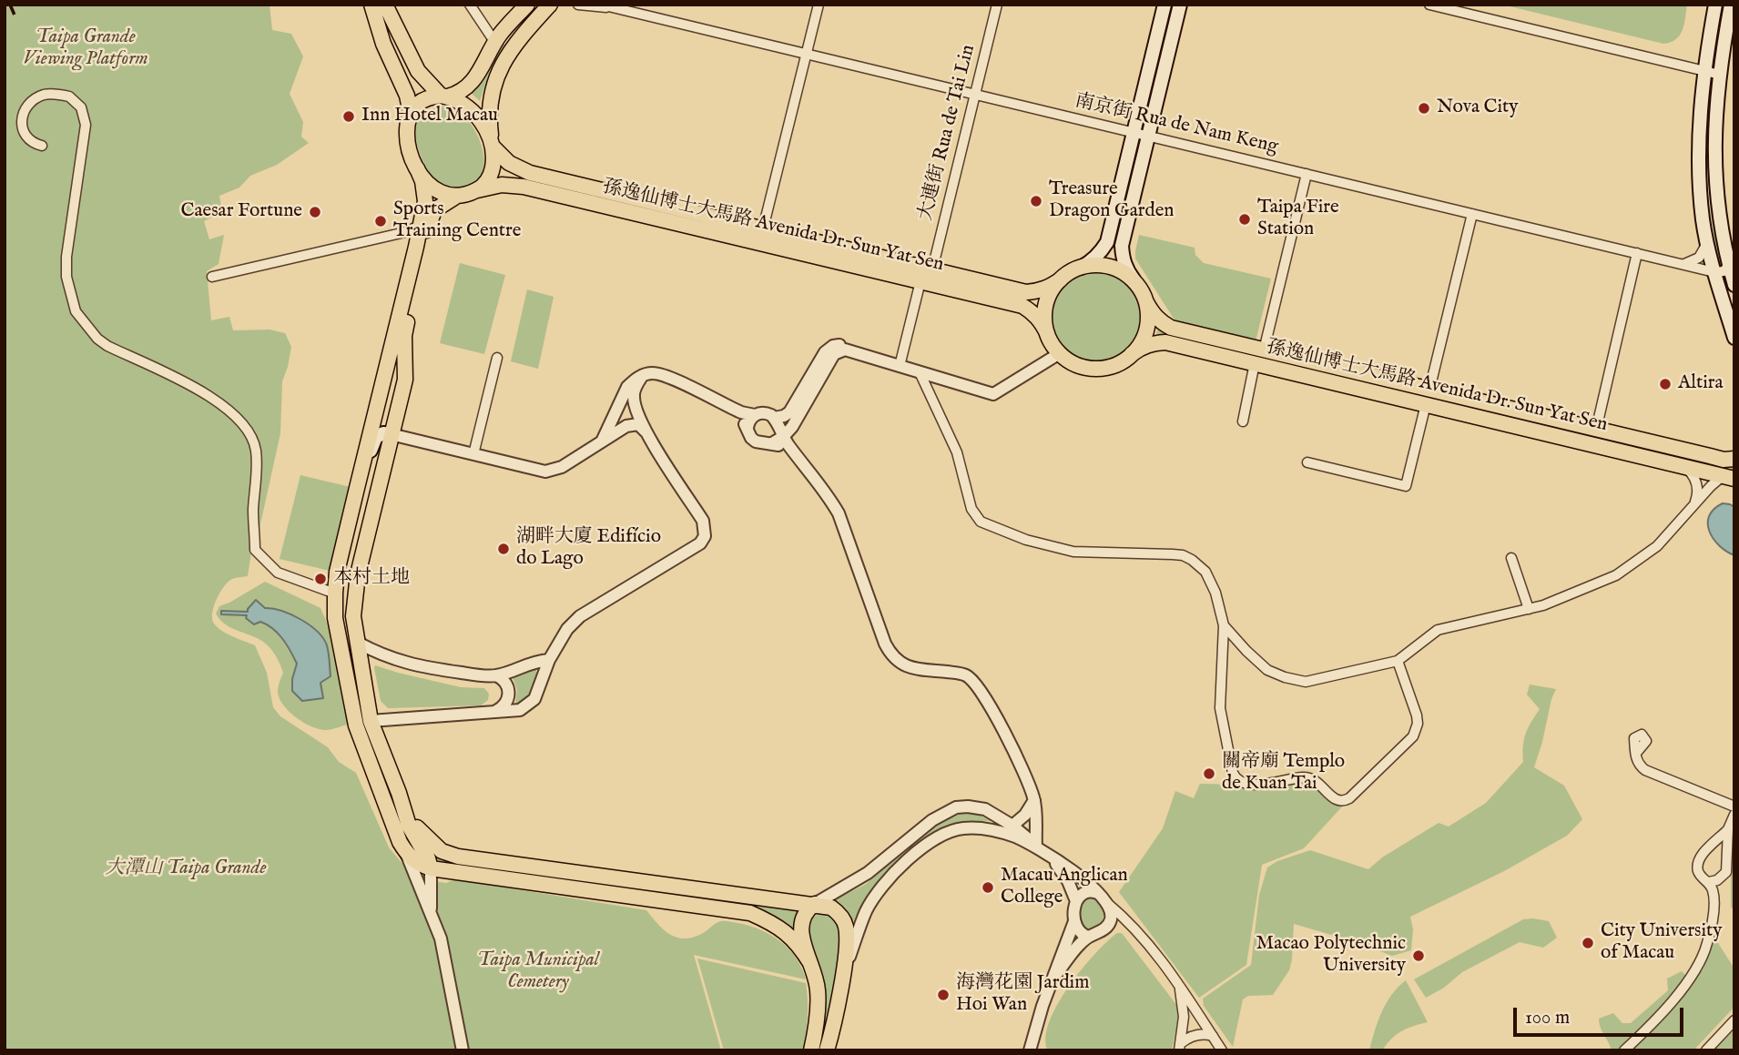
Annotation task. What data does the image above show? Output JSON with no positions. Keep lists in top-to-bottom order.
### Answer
{
  "streets": {
    "main road": ["孫逸仙博士大馬路 Avenida Dr. Sun Yat Sen"],
    "street": ["南京街 Rua de Nam Keng", "大連街 Rua de Tai Lin"]
  },
  "crossings": [
    ["南京街 Rua de Nam Keng", "大連街 Rua de Tai Lin"],
    ["大連街 Rua de Tai Lin", "孫逸仙博士大馬路 Avenida Dr. Sun Yat Sen"]
  ],
  "parks": ["Taipa Grande Viewing Platform", "大潭山 Taipa Grande", "Taipa Municipal Cemetery"],
  "places": [
    "Nova City",
    "Inn Hotel Macau",
    "Treasure Dragon Garden",
    "Caesar Fortune",
    "Taipa Fire Station",
    "Sports Training Centre",
    "Altira",
    "湖畔大廈 Edifício do Lago",
    "本村土地",
    "關帝廟 Templo de Kuan Tai",
    "Macau Anglican College",
    "City University of Macau",
    "Macao Polytechnic University",
    "海灣花園 Jardim Hoi Wan"
  ],
  "scale_bar": "100 m"
}
